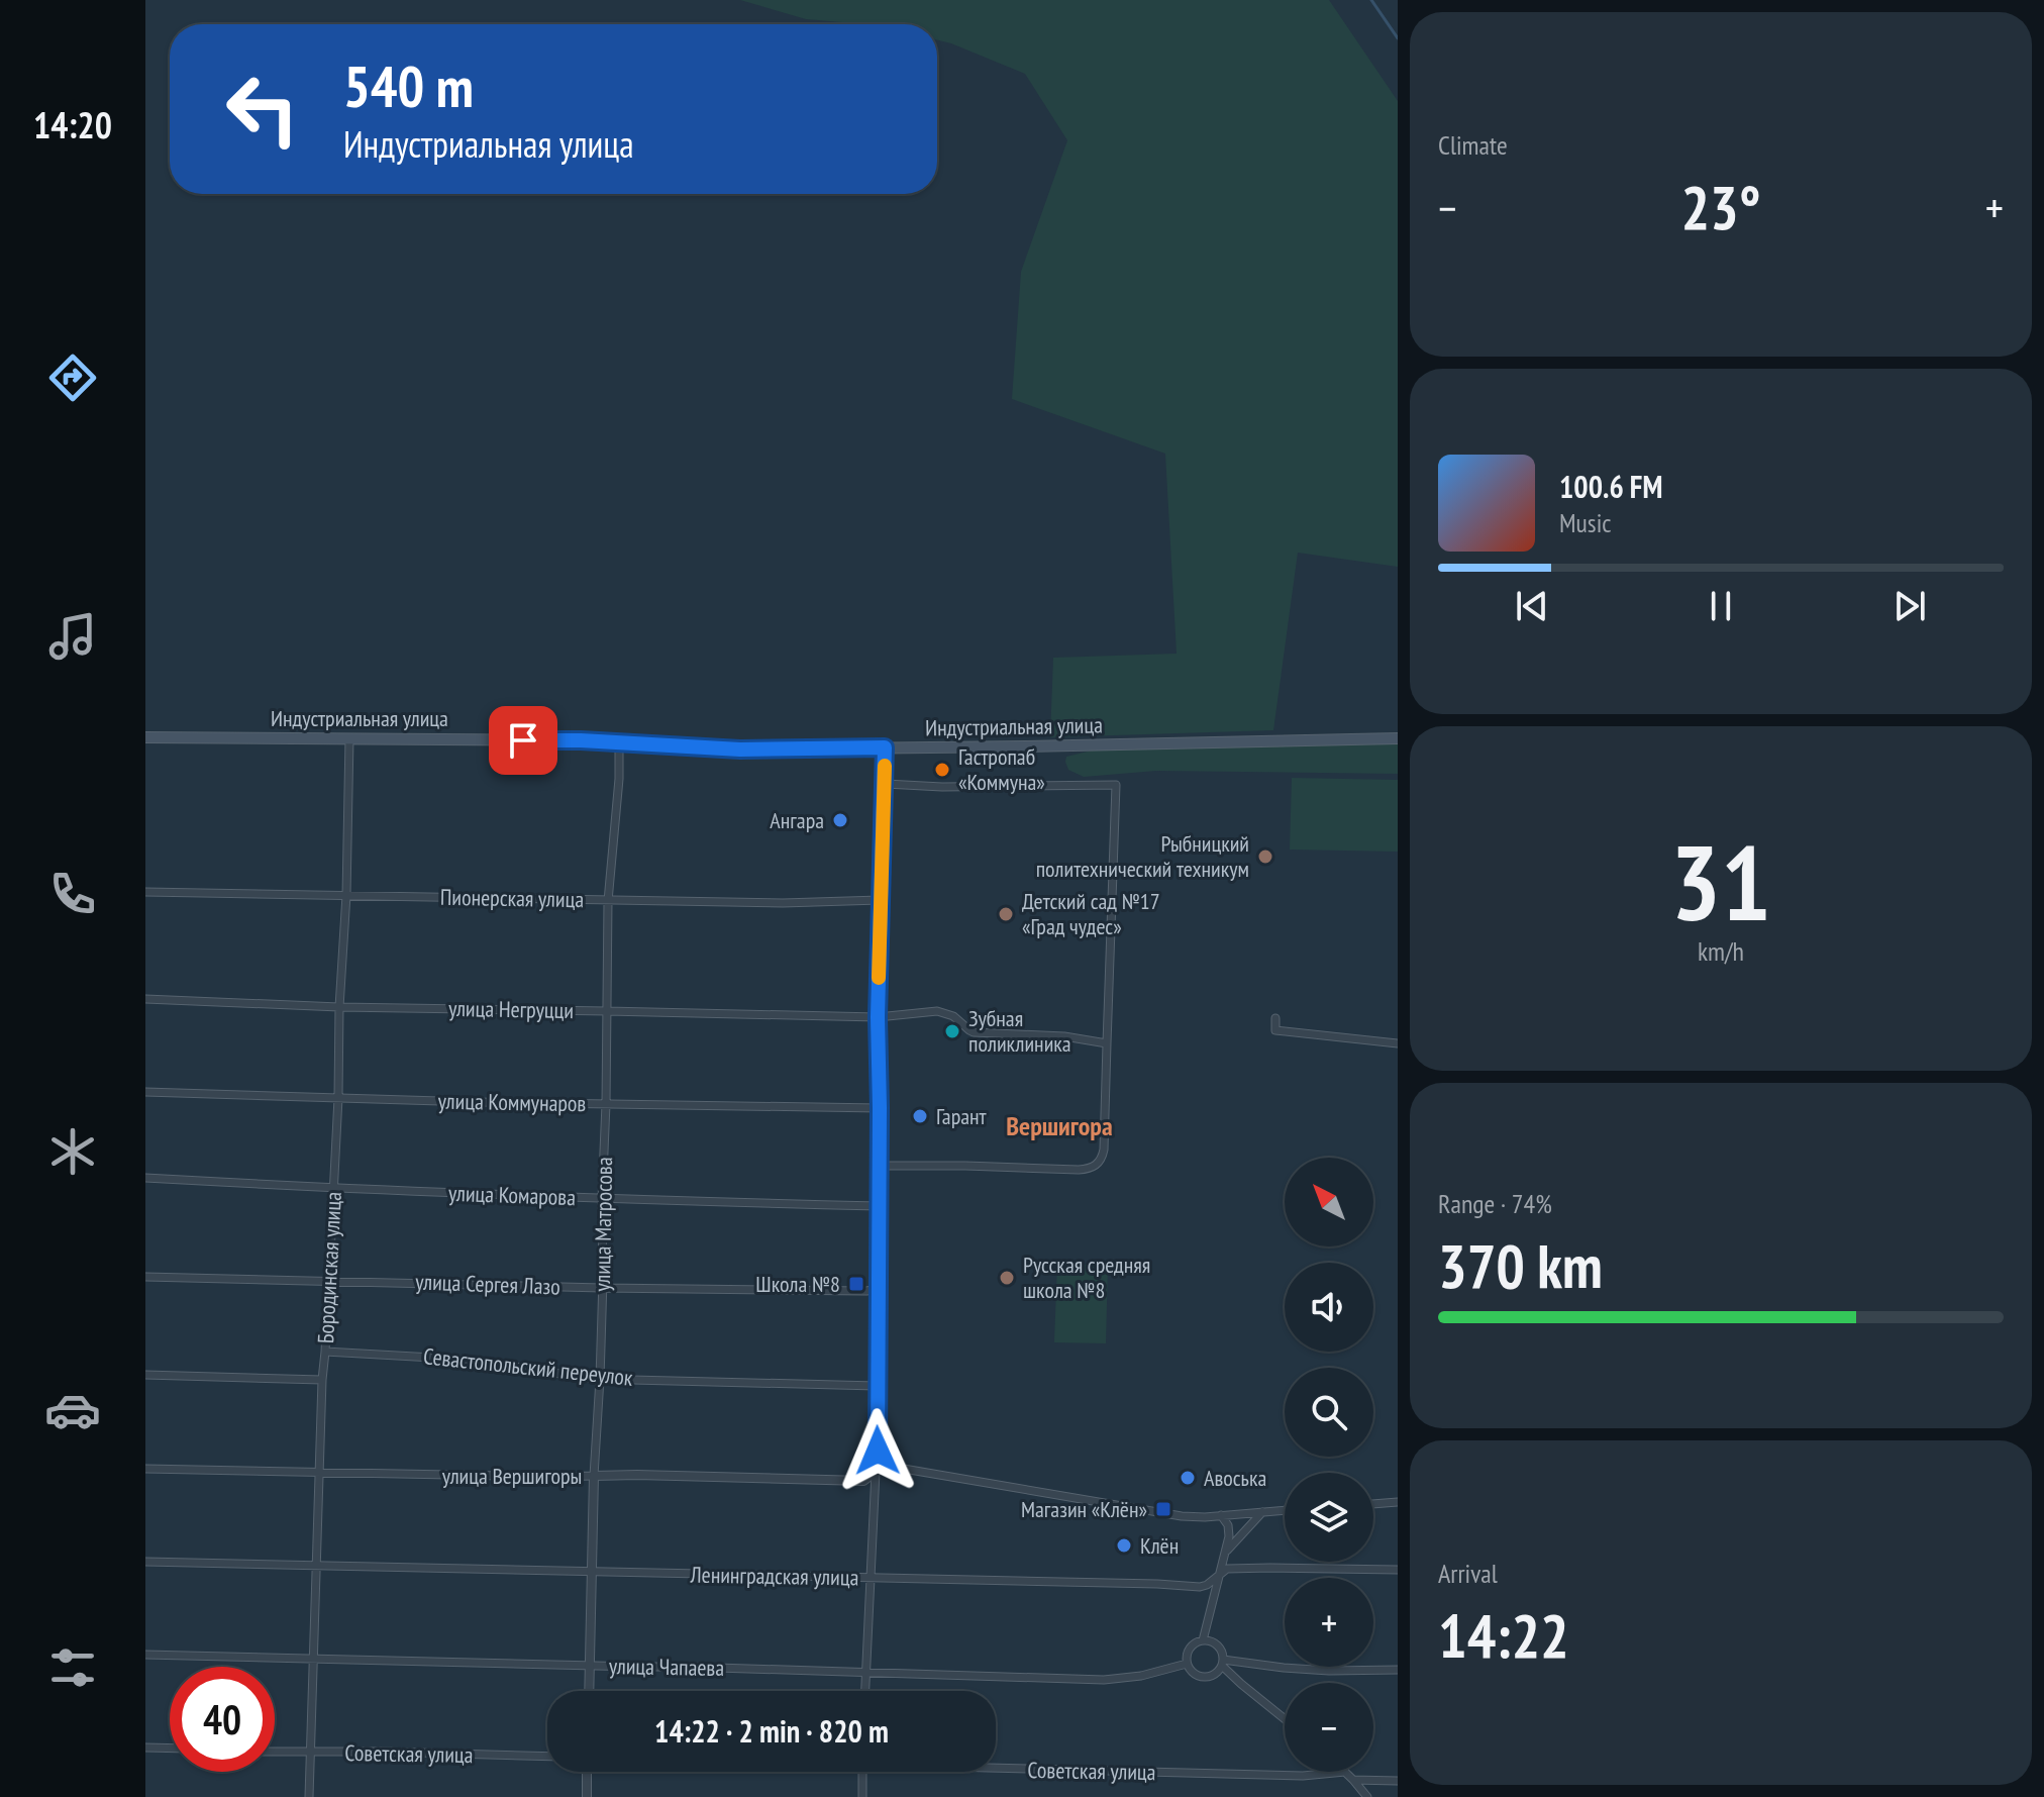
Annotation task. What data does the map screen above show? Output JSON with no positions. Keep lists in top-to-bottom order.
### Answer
{
  "streets": {
    "main road": ["Индустриальная улица"],
    "street": [
      "Пионерская улица",
      "улица Негруцци",
      "улица Коммунаров",
      "улица Комарова",
      "улица Матросова",
      "Бородинская улица",
      "улица Сергея Лазо",
      "Севастопольский переулок",
      "улица Вершигоры",
      "Ленинградская улица",
      "улица Чапаева",
      "Советская улица"
    ]
  },
  "crossings": [
    ["Индустриальная улица", "улица Матросова"],
    ["Индустриальная улица", "Бородинская улица"],
    ["Пионерская улица", "улица Матросова"],
    ["Пионерская улица", "Бородинская улица"],
    ["улица Негруцци", "улица Матросова"],
    ["улица Негруцци", "Бородинская улица"],
    ["улица Коммунаров", "улица Матросова"],
    ["улица Коммунаров", "Бородинская улица"],
    ["улица Комарова", "улица Матросова"],
    ["улица Комарова", "Бородинская улица"],
    ["улица Матросова", "улица Сергея Лазо"],
    ["улица Матросова", "Севастопольский переулок"],
    ["улица Матросова", "улица Вершигоры"],
    ["улица Матросова", "Ленинградская улица"],
    ["улица Матросова", "улица Чапаева"],
    ["Бородинская улица", "улица Сергея Лазо"],
    ["Бородинская улица", "Севастопольский переулок"],
    ["Бородинская улица", "улица Вершигоры"],
    ["Бородинская улица", "Ленинградская улица"],
    ["Бородинская улица", "улица Чапаева"],
    ["Бородинская улица", "Советская улица"]
  ],
  "districts": ["Вершигора"],
  "places": {
    "other": [
      "Гастропаб «Коммуна»",
      "Ангара",
      "Рыбницкий политехнический техникум",
      "Детский сад №17 «Град чудес»",
      "Зубная поликлиника",
      "Гарант",
      "Русская средняя школа №8",
      "Авоська",
      "Клён"
    ],
    "transit": ["Школа №8", "Магазин «Клён»"]
  },
  "north": "top left",
  "page": {
    "tabs": "14:20",
    "tile": [
      "Climate",
      ["31", "km/h"],
      ["Range · 74%", "370 km"],
      ["Arrival", "14:22"]
    ],
    "turn": ["540 m", "Индустриальная улица"],
    "heat": ["−", "23°", "+"],
    "song": ["100.6 FM", "Music"],
    "map_buttons": ["+", "−"],
    "limit": "40",
    "trip": "14:22 · 2 min · 820 m"
  }
}
